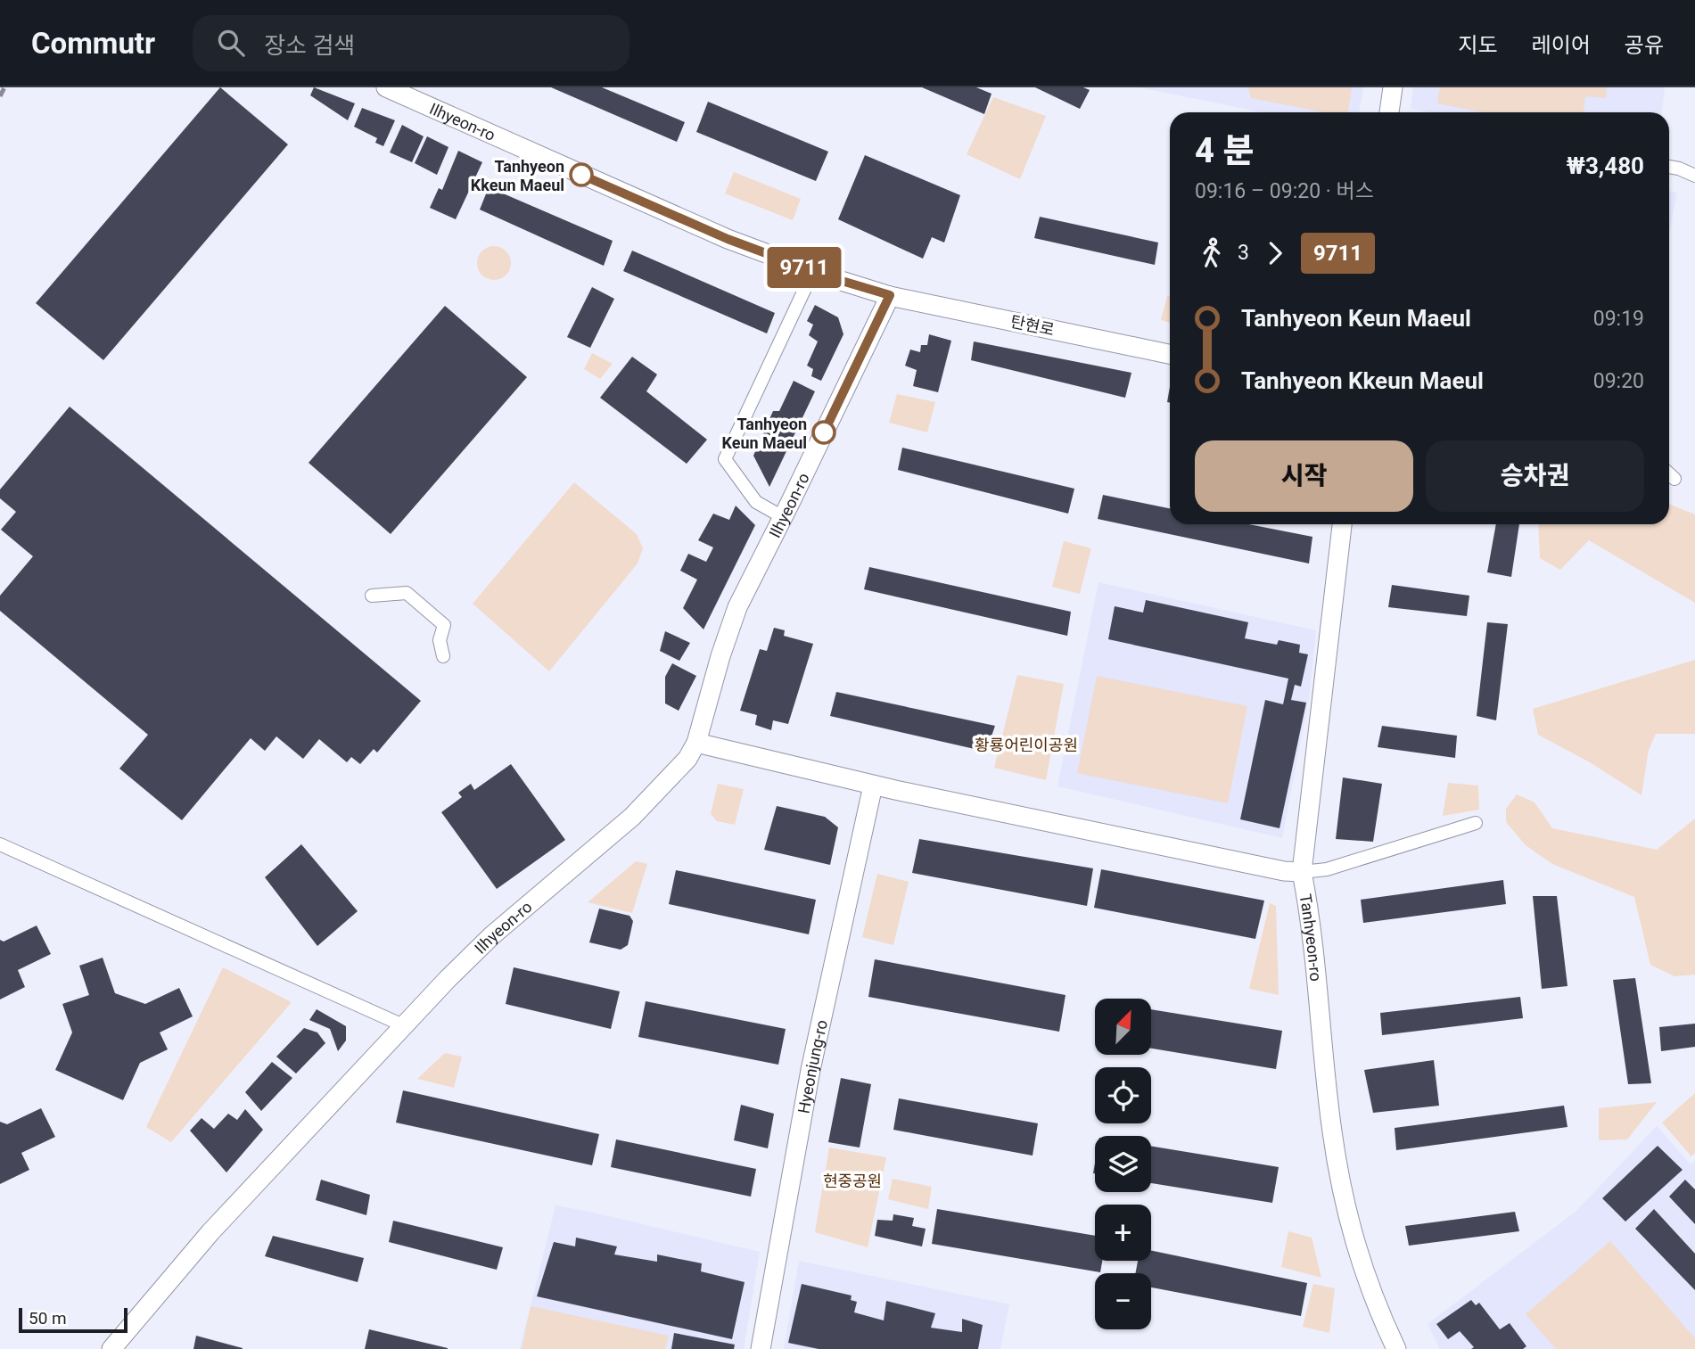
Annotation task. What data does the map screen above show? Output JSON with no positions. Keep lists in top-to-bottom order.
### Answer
{
  "streets": {
    "main road": [
      "Ilhyeon-ro",
      "탄현로",
      "Tanhyeon-ro",
      "Hyeonjung-ro"
    ]
  },
  "crossings": [
    ["Ilhyeon-ro", "탄현로"]
  ],
  "parks": ["황룡어린이공원", "현중공원"],
  "places": ["Tanhyeon Kkeun Maeul", "Tanhyeon Keun Maeul"],
  "lines": ["bus line 9711"],
  "scale_bar": "50 m",
  "north": "top right",
  "page": {
    "header": "Commutr",
    "search": "장소 검색",
    "nav": ["지도", "레이어", "공유"],
    "on_map": "9711",
    "heading": ["4 분", "09:16 – 09:20 · 버스", "₩3,480"],
    "legs": ["3", "9711"],
    "list": [
      {
        "name": "Tanhyeon Keun Maeul",
        "value": "09:19"
      },
      {
        "name": "Tanhyeon Kkeun Maeul",
        "value": "09:20"
      }
    ],
    "buttons": ["시작", "승차권"],
    "map_buttons": ["+", "−"],
    "scale": "50 m"
  }
}
